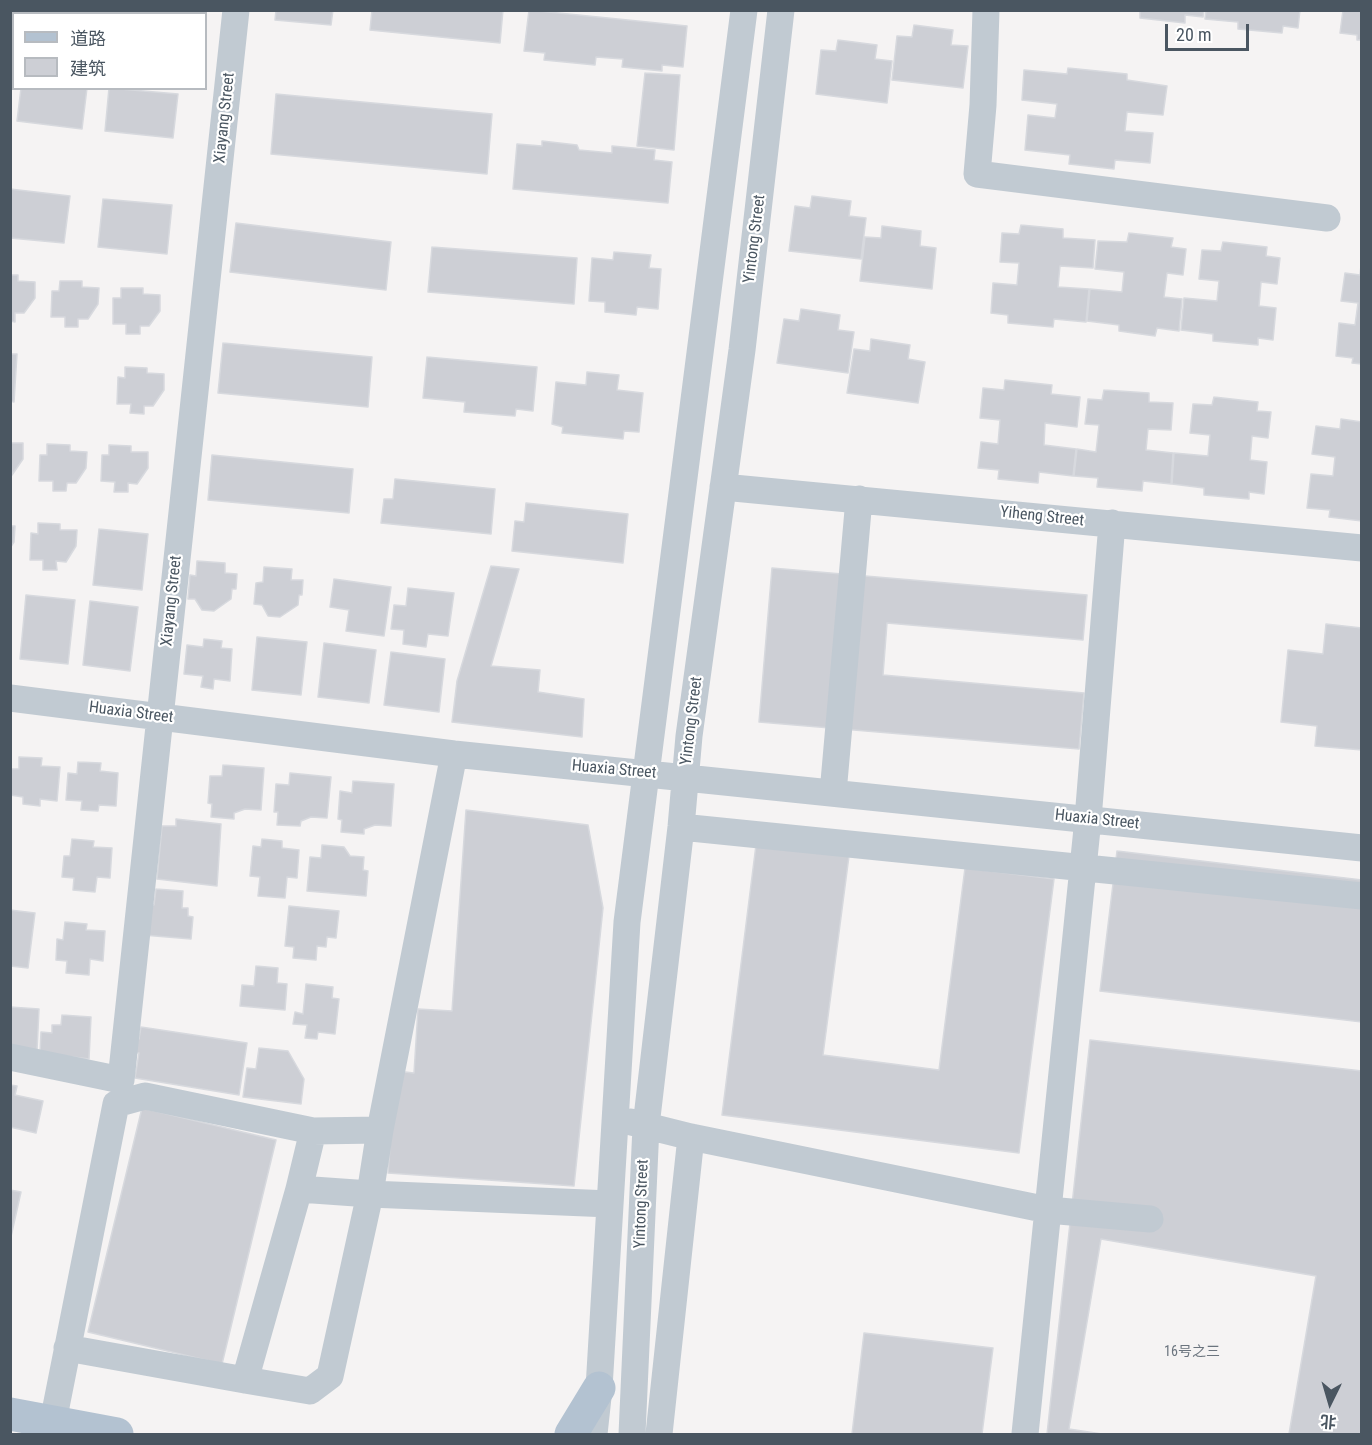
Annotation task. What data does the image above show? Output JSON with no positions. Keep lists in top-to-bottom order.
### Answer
{
  "streets": {
    "street": [
      "Xiayang Street",
      "Yintong Street",
      "Yiheng Street",
      "Huaxia Street"
    ]
  },
  "crossings": [
    ["Xiayang Street", "Huaxia Street"],
    ["Yintong Street", "Yiheng Street"],
    ["Yintong Street", "Huaxia Street"]
  ],
  "house_numbers": ["16号之三"],
  "legend": ["道路", "建筑"],
  "scale_bar": "20 m",
  "north": "bottom"
}
